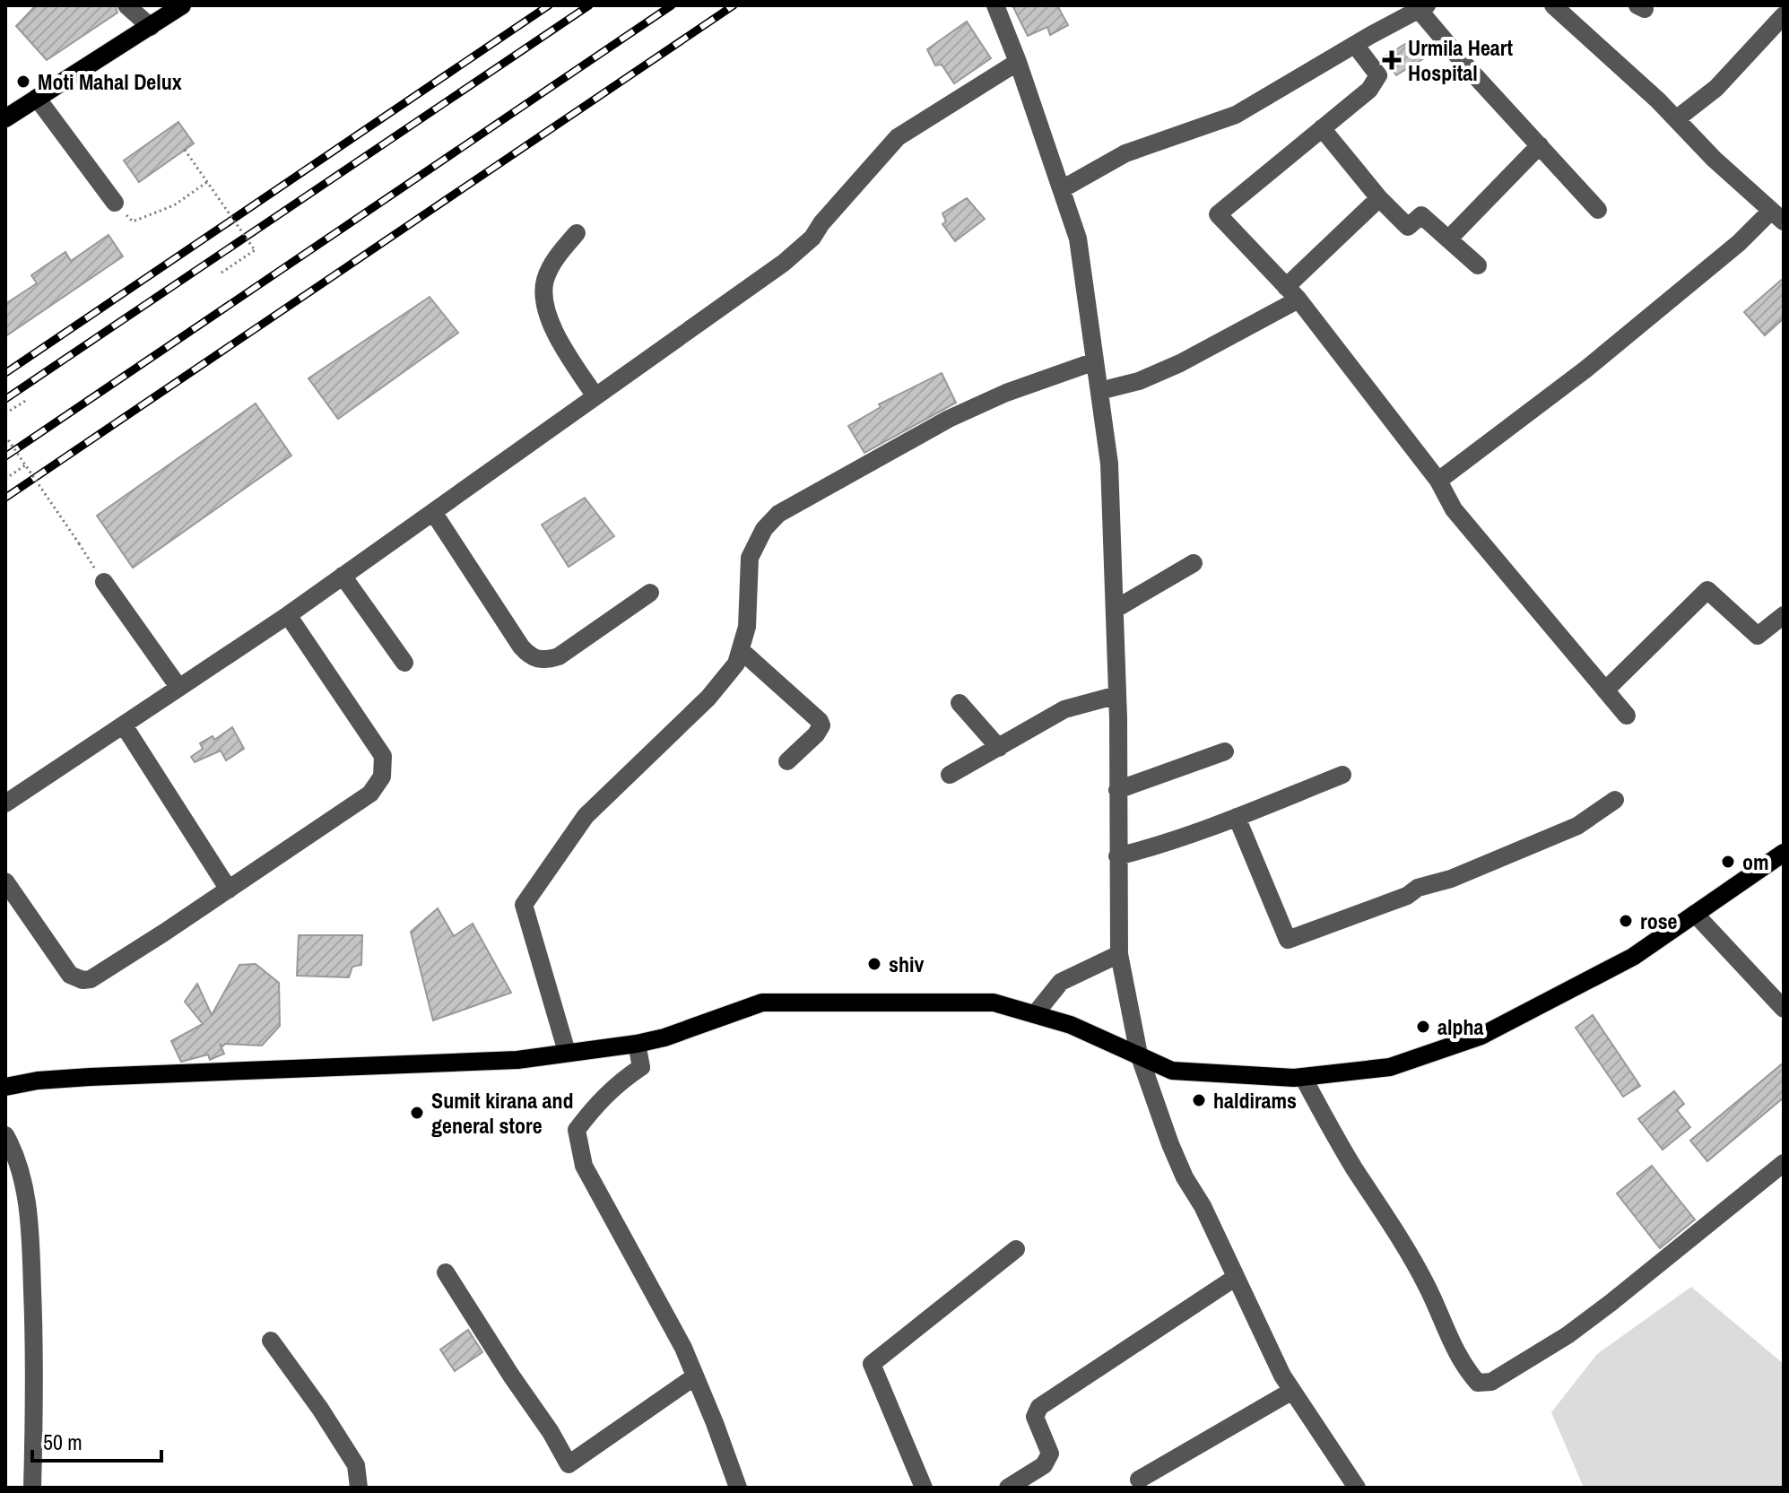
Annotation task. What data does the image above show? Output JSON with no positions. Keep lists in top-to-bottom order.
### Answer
{
  "places": {
    "health": ["Urmila Heart Hospital"],
    "other": [
      "Moti Mahal Delux",
      "om",
      "rose",
      "shiv",
      "alpha",
      "haldirams",
      "Sumit kirana and general store"
    ]
  },
  "scale_bar": "50 m"
}
